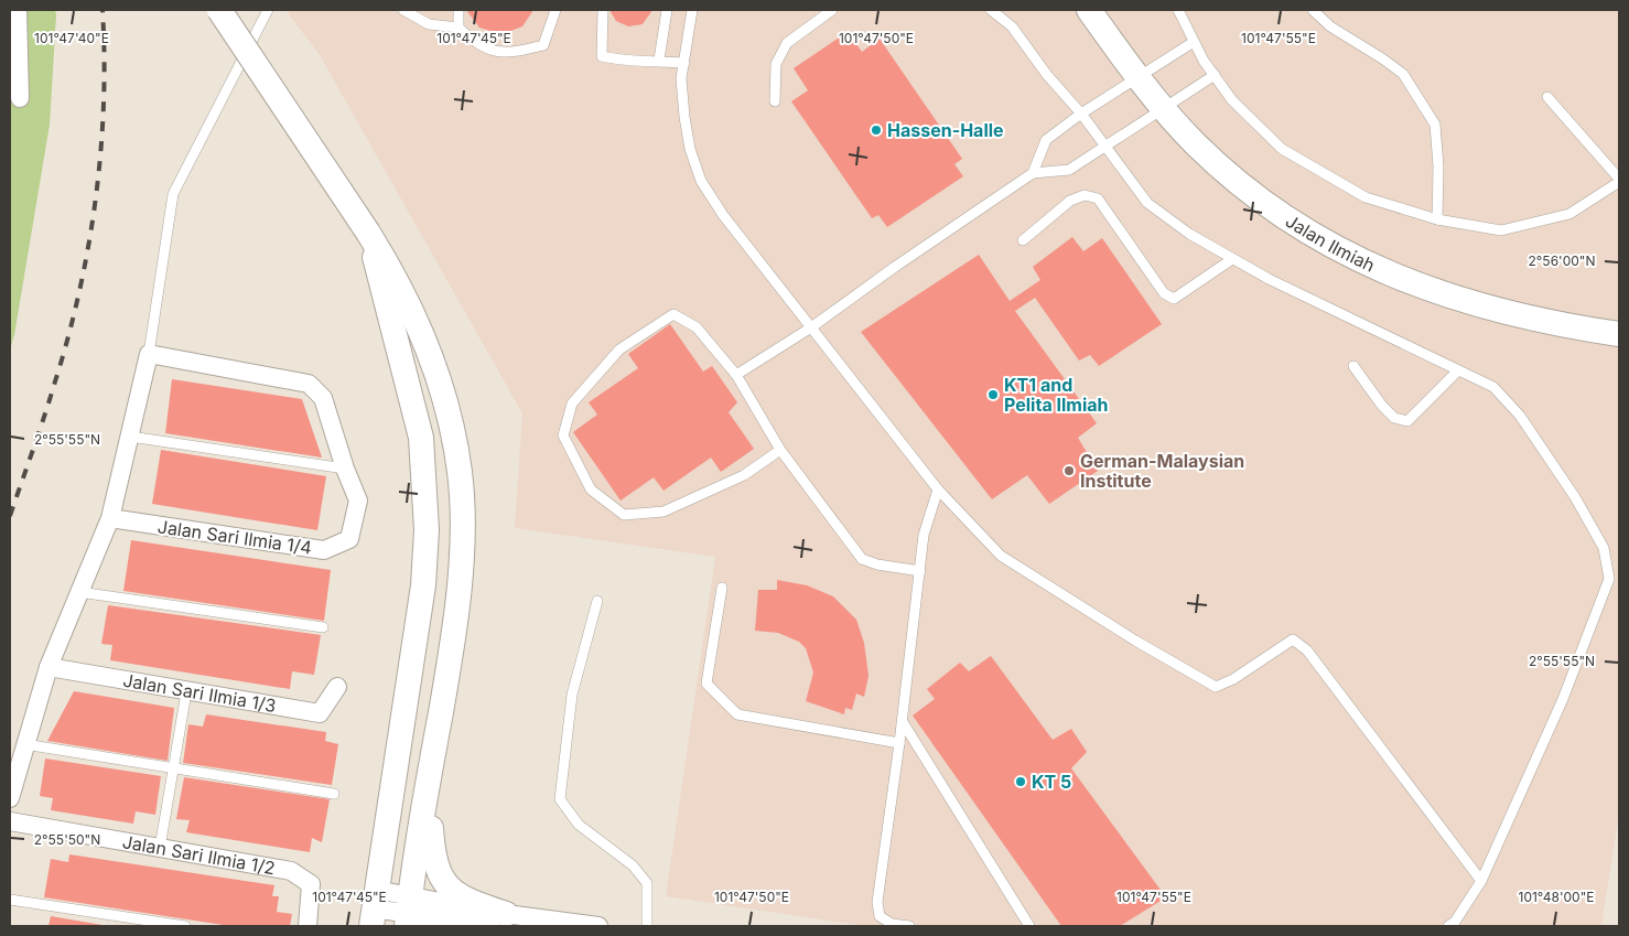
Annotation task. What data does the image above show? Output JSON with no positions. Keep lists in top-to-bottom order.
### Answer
{
  "streets": {
    "street": [
      "Jalan Ilmiah",
      "Jalan Sari Ilmia 1/4",
      "Jalan Sari Ilmia 1/3",
      "Jalan Sari Ilmia 1/2"
    ]
  },
  "places": [
    "Hassen-Halle",
    "KT1 and Pelita Ilmiah",
    "German-Malaysian Institute",
    "KT 5"
  ],
  "coordinates": [
    "101°47'40\"E",
    "101°47'45\"E",
    "101°47'50\"E",
    "101°47'55\"E",
    "2°56'00\"N",
    "2°55'55\"N",
    "2°55'50\"N",
    "101°48'00\"E"
  ]
}
